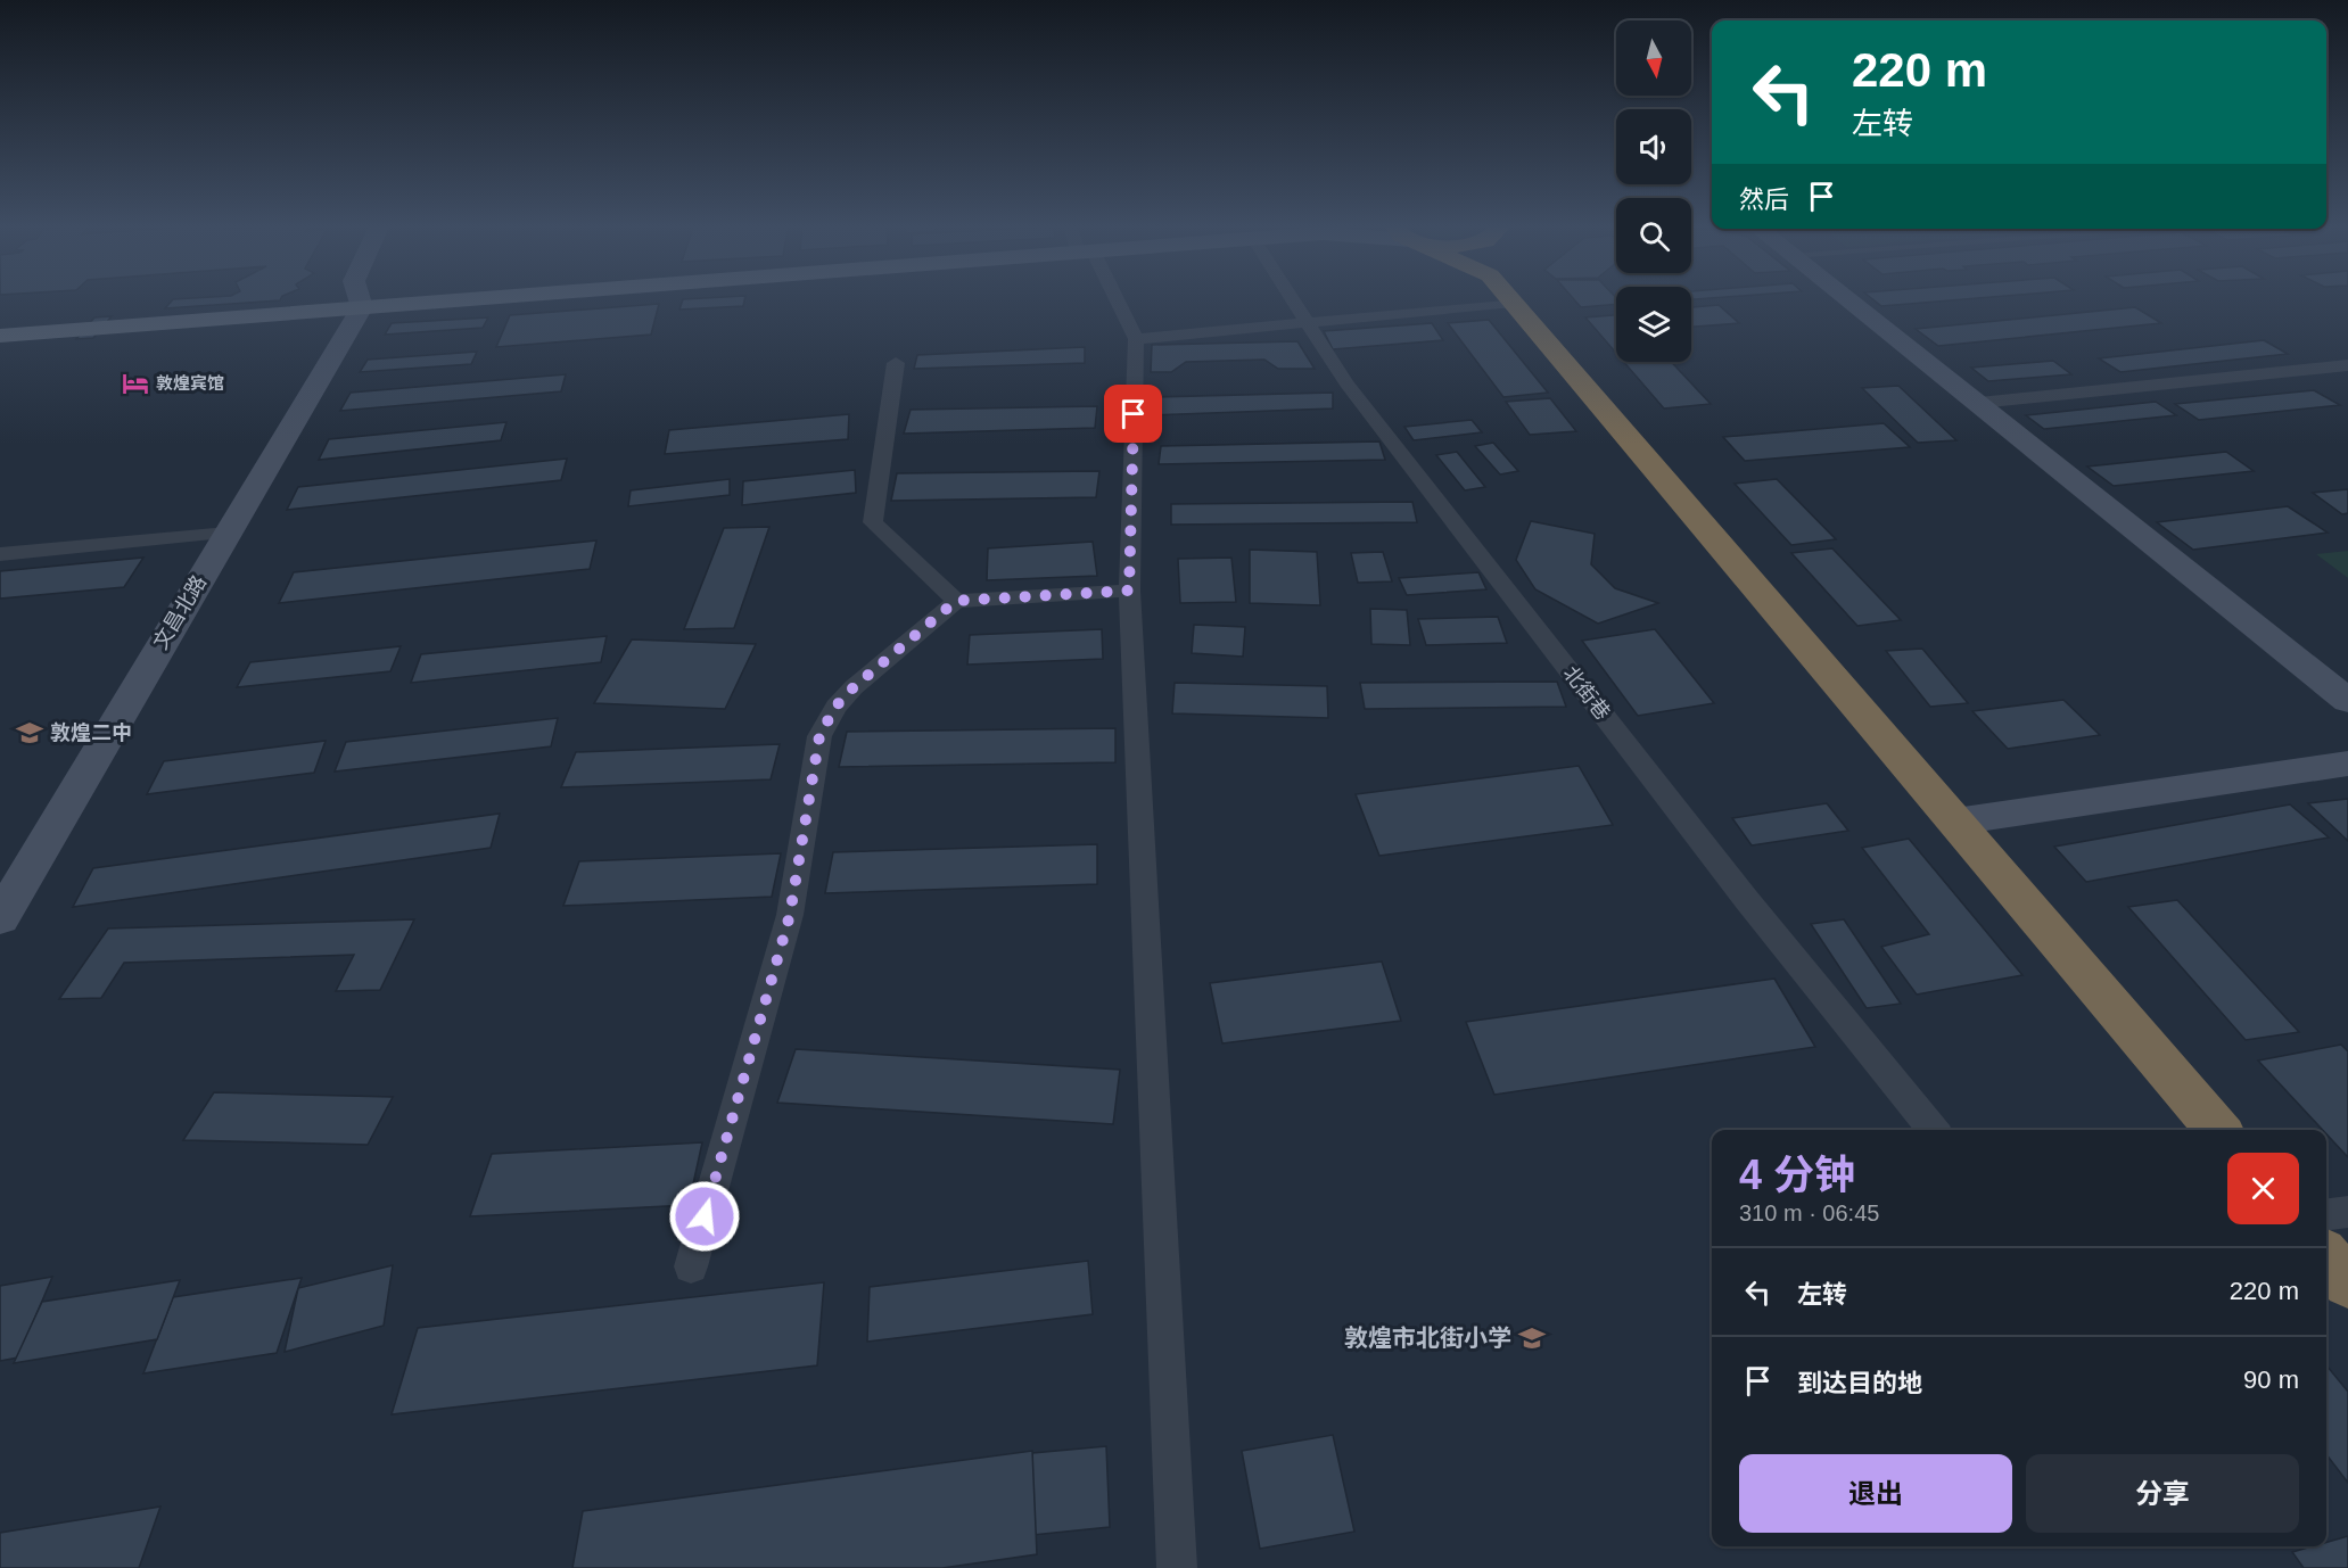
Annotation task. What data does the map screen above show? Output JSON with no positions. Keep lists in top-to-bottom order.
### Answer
{
  "streets": {
    "street": ["文昌北路", "北街巷"]
  },
  "places": {
    "hotel": ["敦煌宾馆"],
    "school or university": ["敦煌二中", "敦煌市北街小学"]
  },
  "north": "bottom",
  "page": {
    "turn": ["220 m", "左转"],
    "then": "然后",
    "heading": ["4 分钟", "310 m · 06:45"],
    "list": [
      {
        "name": "左转",
        "value": "220 m"
      },
      {
        "name": "到达目的地",
        "value": "90 m"
      }
    ],
    "buttons": ["退出", "分享"]
  }
}
